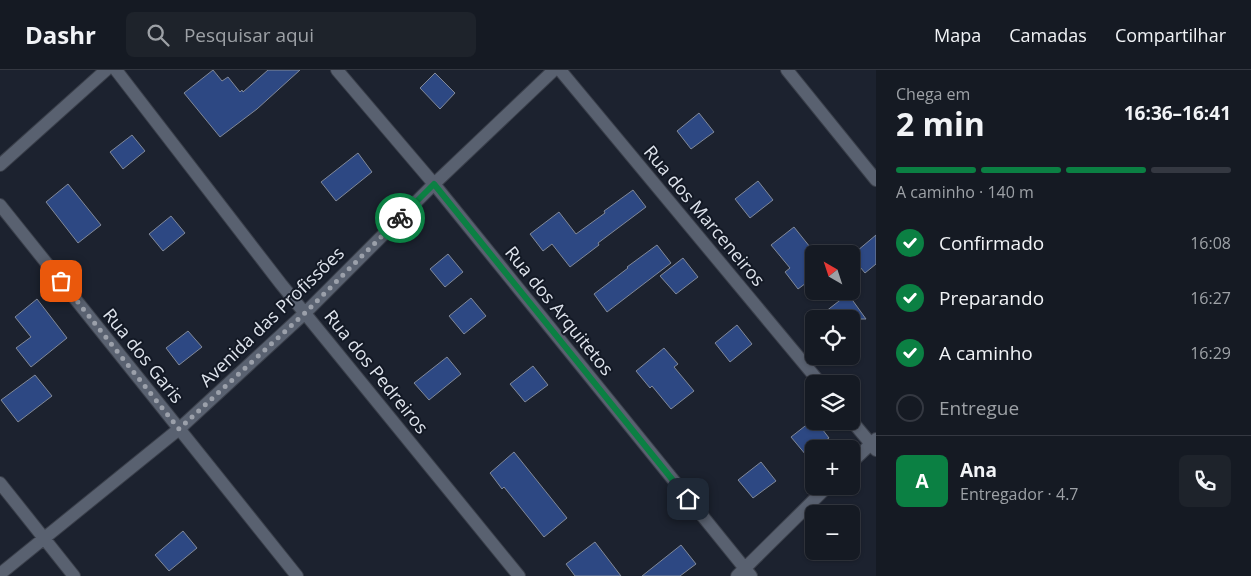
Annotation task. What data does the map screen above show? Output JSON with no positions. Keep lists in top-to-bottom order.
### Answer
{
  "streets": {
    "street": [
      "Rua dos Marceneiros",
      "Rua dos Arquitetos",
      "Avenida das Profissões",
      "Rua dos Garis",
      "Rua dos Pedreiros"
    ]
  },
  "crossings": [
    ["Rua dos Arquitetos", "Avenida das Profissões"],
    ["Avenida das Profissões", "Rua dos Garis"],
    ["Avenida das Profissões", "Rua dos Pedreiros"]
  ],
  "north": "top left",
  "page": {
    "header": "Dashr",
    "search": "Pesquisar aqui",
    "nav": ["Mapa", "Camadas", "Compartilhar"],
    "heading": ["2 min", "Chega em", "16:36–16:41"],
    "panel": ["Ana", "Entregador · 4.7"],
    "bar": "A caminho · 140 m",
    "list": [
      ["Confirmado", "16:08"],
      ["Preparando", "16:27"],
      ["A caminho", "16:29"],
      "Entregue"
    ],
    "map_buttons": ["+", "−"],
    "round": "A"
  }
}
